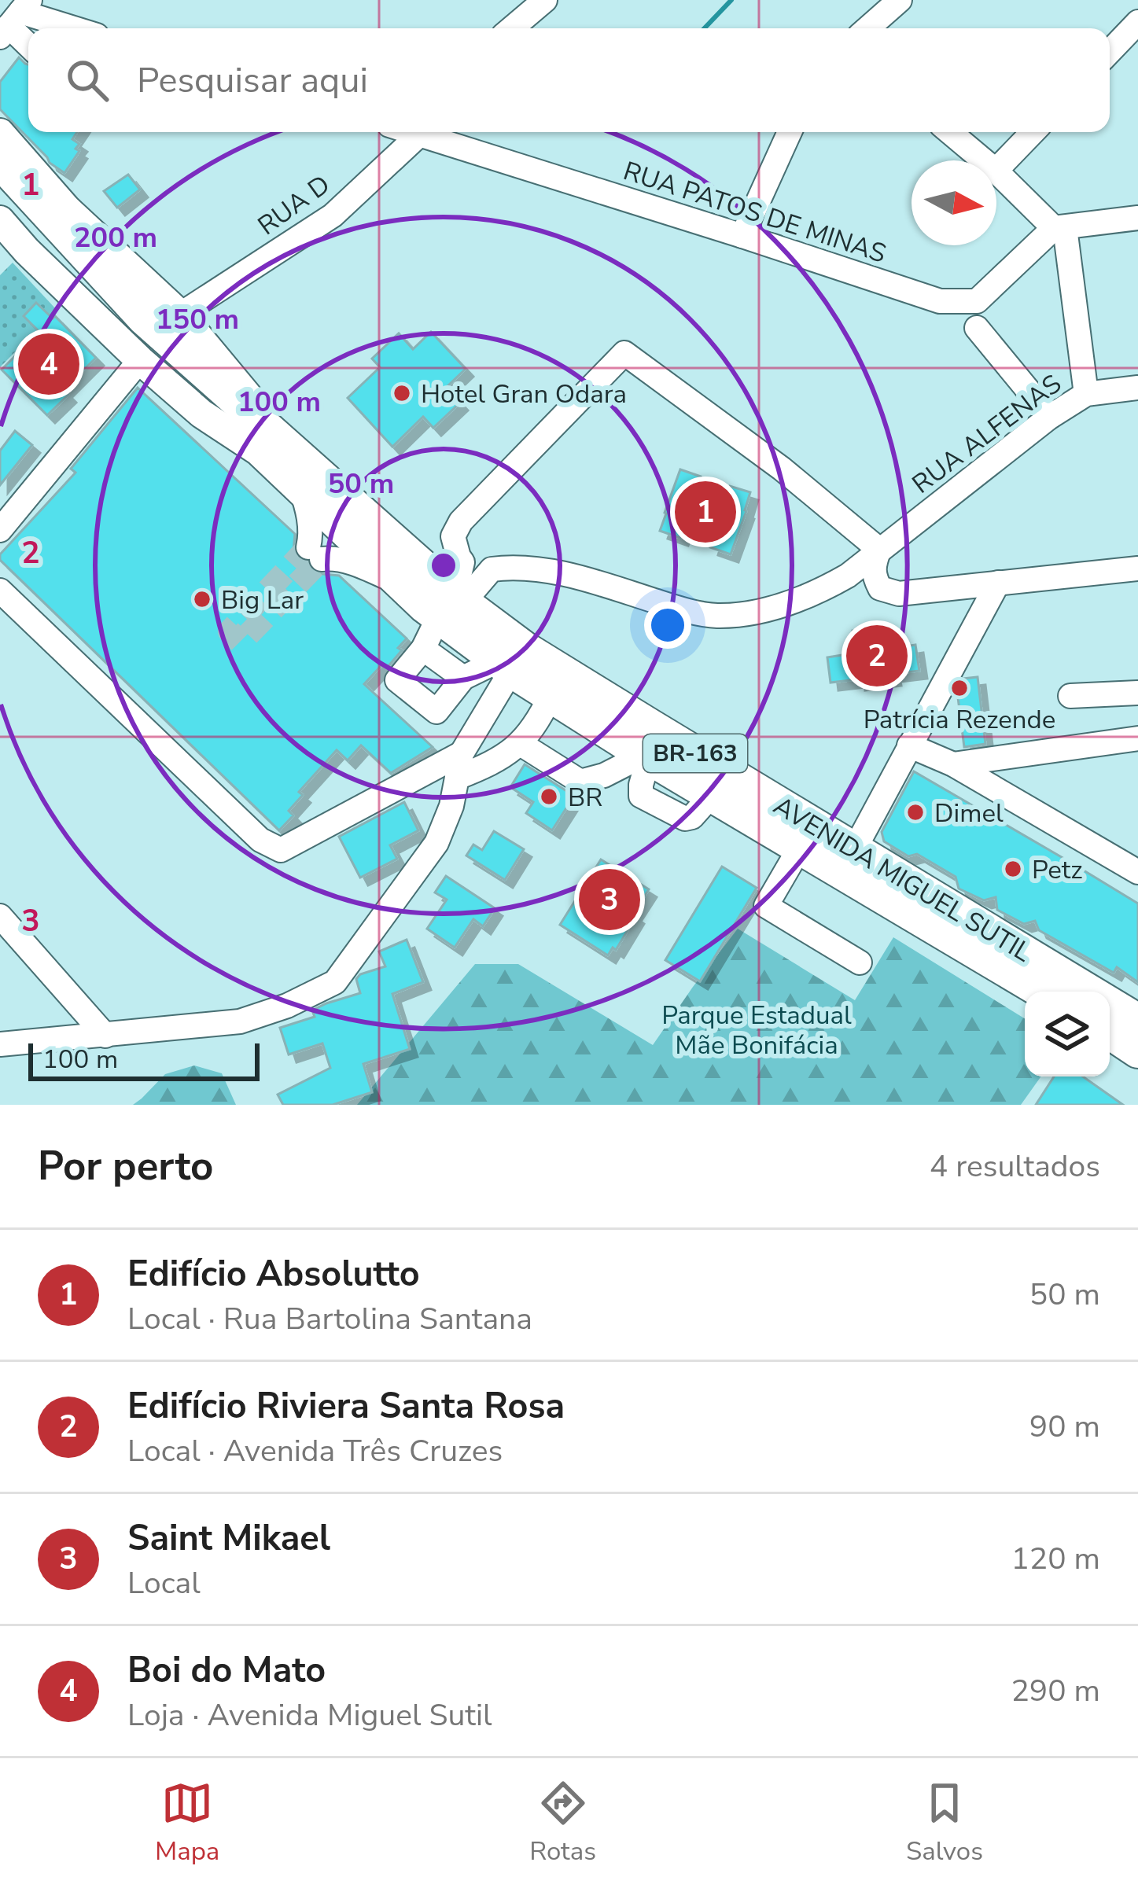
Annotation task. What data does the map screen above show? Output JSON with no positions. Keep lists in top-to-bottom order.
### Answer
{
  "streets": {
    "highway": ["BR-163", "AVENIDA MIGUEL SUTIL"],
    "street": ["RUA D", "RUA PATOS DE MINAS", "RUA ALFENAS"]
  },
  "crossings": [
    ["RUA D", "AVENIDA MIGUEL SUTIL"],
    ["RUA ALFENAS", "AVENIDA MIGUEL SUTIL"],
    ["BR-163", "AVENIDA MIGUEL SUTIL"]
  ],
  "parks": ["Parque Estadual Mãe Bonifácia"],
  "places": [
    "Hotel Gran Odara",
    "Big Lar",
    "Patrícia Rezende",
    "BR",
    "Dimel",
    "Petz"
  ],
  "scale_bar": "100 m",
  "north": "right",
  "page": {
    "search": "Pesquisar aqui",
    "pins": [
      "4",
      "1",
      "2",
      "3"
    ],
    "scale": "100 m",
    "heading": ["Por perto", "4 resultados"],
    "list": [
      {
        "mark": "1",
        "name": "Edifício Absolutto",
        "note": "Local · Rua Bartolina Santana",
        "value": "50 m"
      },
      {
        "mark": "2",
        "name": "Edifício Riviera Santa Rosa",
        "note": "Local · Avenida Três Cruzes",
        "value": "90 m"
      },
      {
        "mark": "3",
        "name": "Saint Mikael",
        "note": "Local",
        "value": "120 m"
      },
      {
        "mark": "4",
        "name": "Boi do Mato",
        "note": "Loja · Avenida Miguel Sutil",
        "value": "290 m"
      }
    ],
    "nav": ["Mapa", "Rotas", "Salvos"]
  },
  "grid": {
    "rows": ["1", "2", "3"]
  },
  "rings": [
    "200 m",
    "150 m",
    "100 m",
    "50 m"
  ]
}
